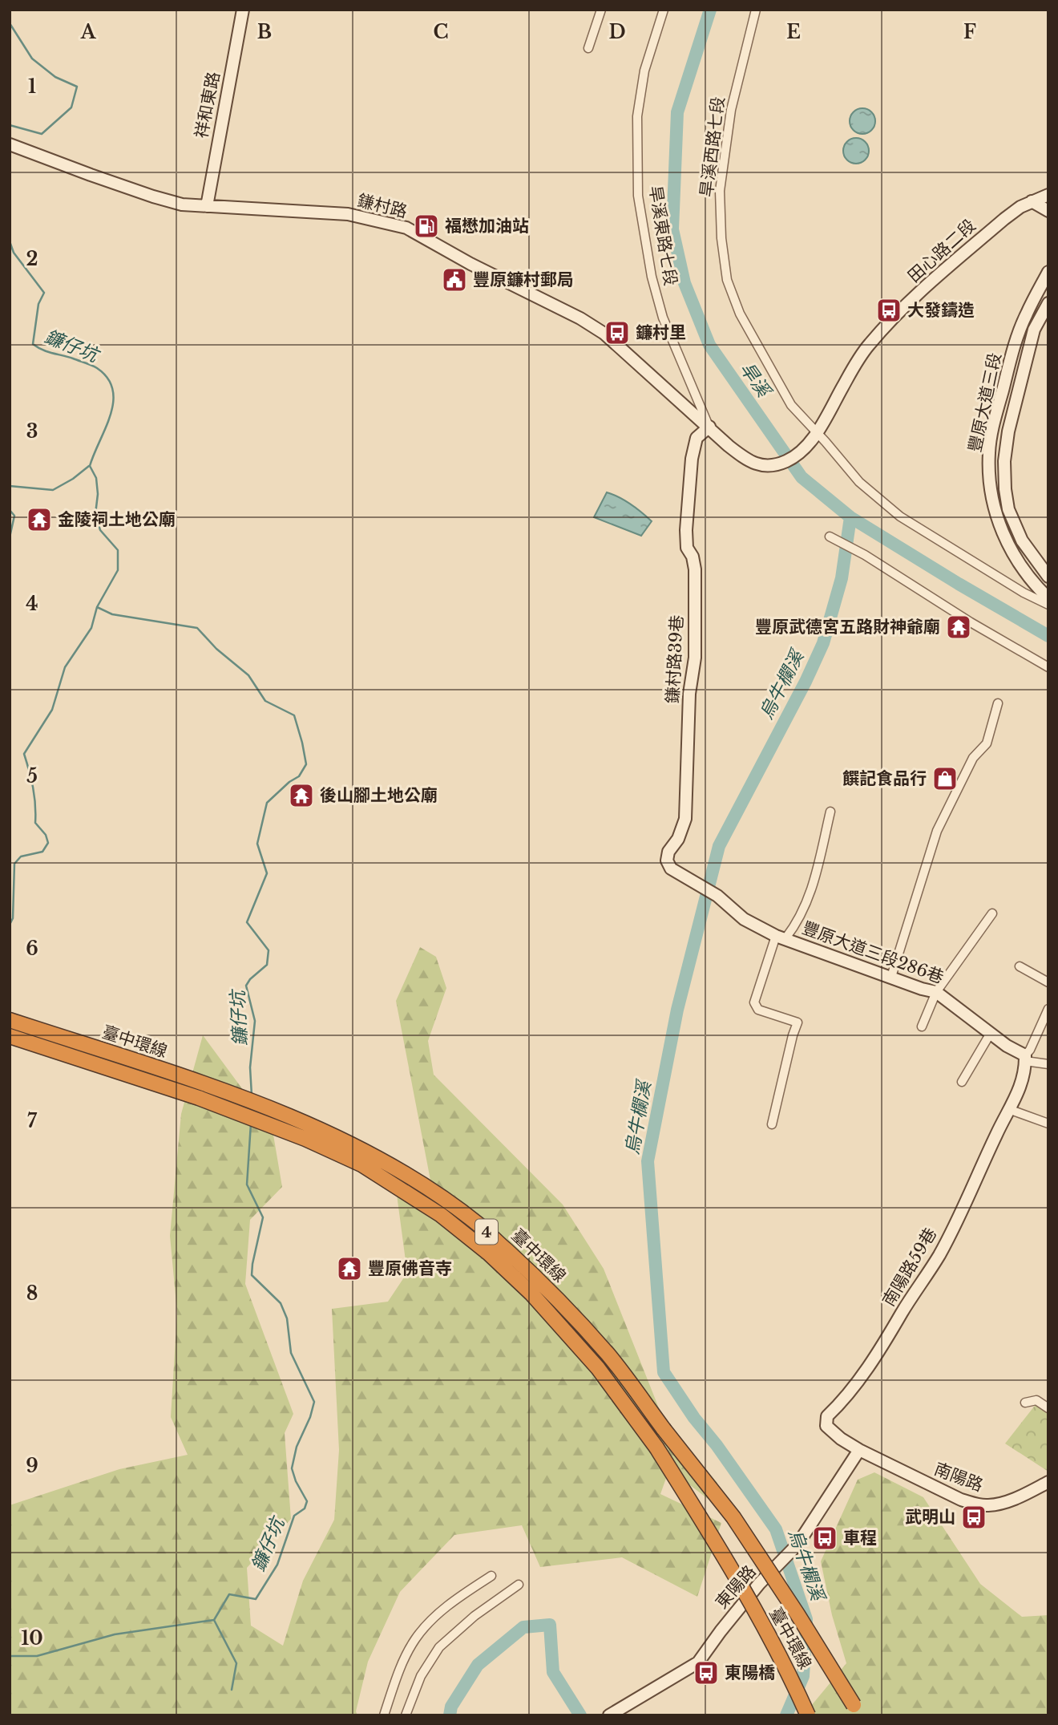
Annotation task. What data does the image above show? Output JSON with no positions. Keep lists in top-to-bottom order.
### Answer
{
  "streets": {
    "highway": ["臺中環線", "4"],
    "street": [
      "祥和東路",
      "旱溪西路七段",
      "鎌村路",
      "旱溪東路七段",
      "田心路二段",
      "豐原大道三段",
      "鎌村路39巷",
      "豐原大道三段286巷",
      "南陽路59巷",
      "南陽路",
      "東陽路"
    ]
  },
  "crossings": [
    ["祥和東路", "鎌村路"],
    ["旱溪西路七段", "田心路二段"],
    ["鎌村路", "旱溪東路七段"],
    ["鎌村路", "田心路二段"],
    ["鎌村路", "鎌村路39巷"],
    ["旱溪東路七段", "鎌村路39巷"],
    ["鎌村路39巷", "豐原大道三段286巷"],
    ["豐原大道三段286巷", "南陽路59巷"],
    ["南陽路59巷", "南陽路"],
    ["南陽路", "東陽路"]
  ],
  "water": ["鐮仔坑", "旱溪", "烏牛欄溪"],
  "places": {
    "fuel station": ["福懋加油站"],
    "public building": ["豐原鐮村郵局"],
    "bus stop": [
      "大發鑄造",
      "鐮村里",
      "武明山",
      "車程",
      "東陽橋"
    ],
    "temple": [
      "金陵祠土地公廟",
      "豐原武德宮五路財神爺廟",
      "後山腳土地公廟",
      "豐原佛音寺"
    ],
    "shop": ["饌記食品行"]
  },
  "grid": {
    "columns": [
      "A",
      "B",
      "C",
      "D",
      "E",
      "F"
    ],
    "rows": [
      "1",
      "2",
      "3",
      "4",
      "5",
      "6",
      "7",
      "8",
      "9",
      "10"
    ]
  }
}
